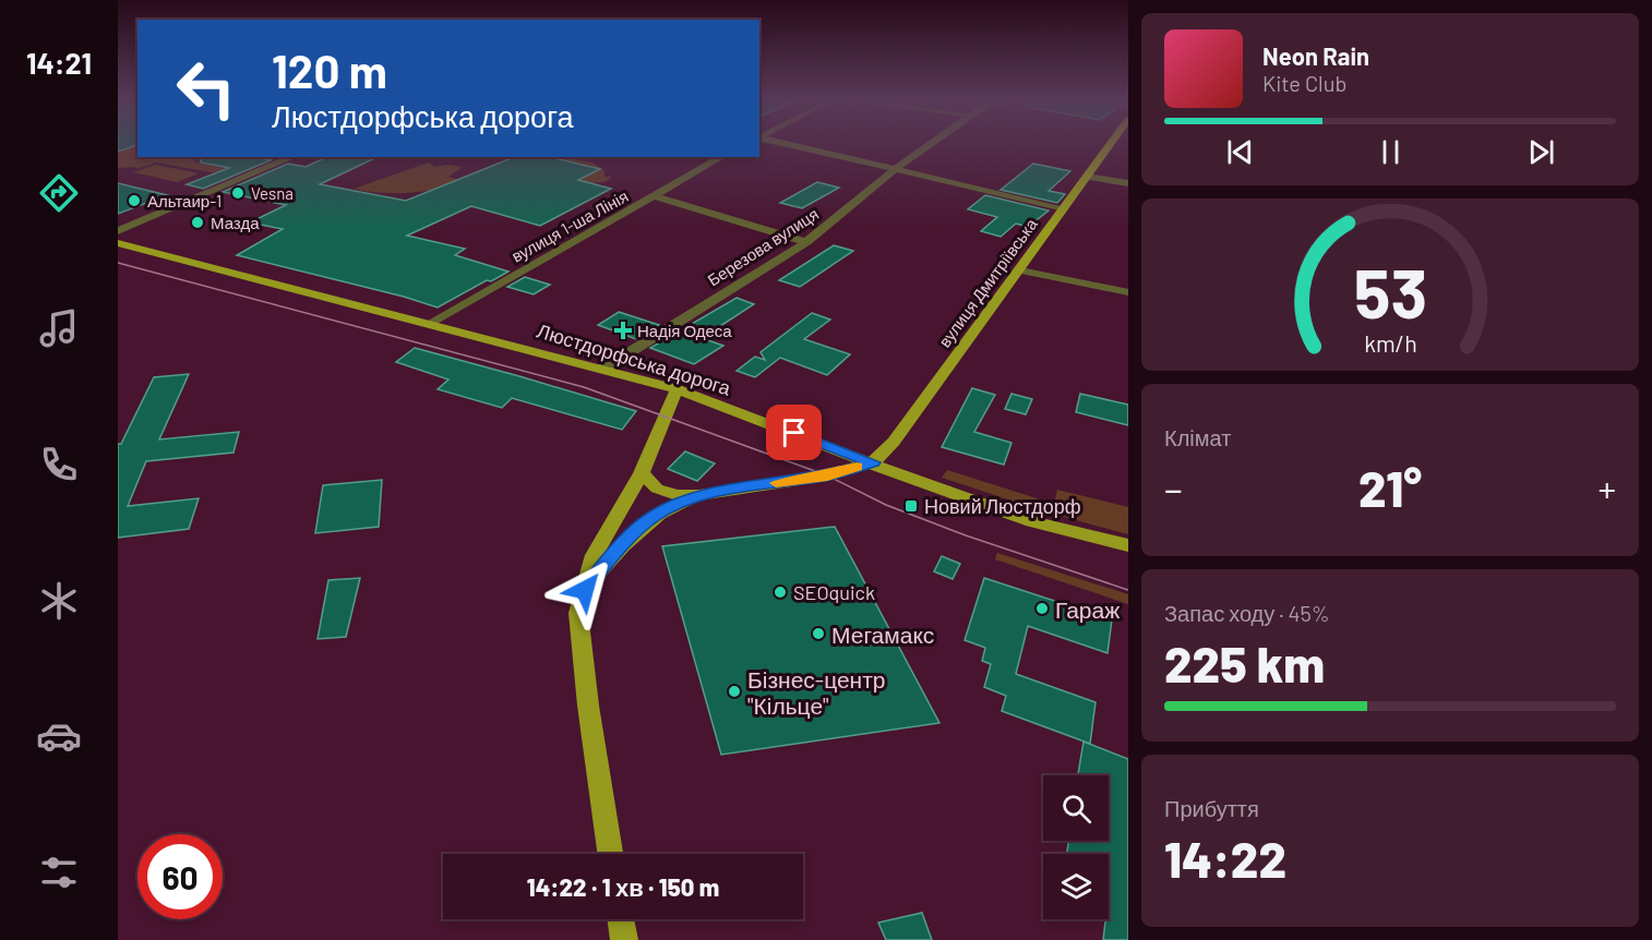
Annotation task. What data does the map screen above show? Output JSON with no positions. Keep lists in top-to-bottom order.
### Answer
{
  "streets": {
    "main road": ["вулиця Дмитріївська", "Люстдорфська дорога"],
    "street": ["вулиця 1-ша Лінія", "Березова вулиця"]
  },
  "crossings": [
    ["вулиця 1-ша Лінія", "Люстдорфська дорога"],
    ["Березова вулиця", "Люстдорфська дорога"],
    ["вулиця Дмитріївська", "Люстдорфська дорога"]
  ],
  "places": {
    "other": [
      "Vesna",
      "Альтаир-1",
      "Мазда",
      "SEOquick",
      "Гараж",
      "Мегамакс",
      "Бізнес-центр \"Кільце\""
    ],
    "health": ["Надія Одеса"],
    "transit": ["Новий Люстдорф"]
  },
  "page": {
    "tabs": "14:21",
    "turn": ["120 m", "Люстдорфська дорога"],
    "song": ["Neon Rain", "Kite Club"],
    "tile": [
      "Клімат",
      ["Запас ходу · 45%", "225 km"],
      ["Прибуття", "14:22"]
    ],
    "heat": ["−", "21°", "+"],
    "limit": "60",
    "trip": "14:22 · 1 хв · 150 m",
    "gauge": ["53", "km/h"]
  }
}
